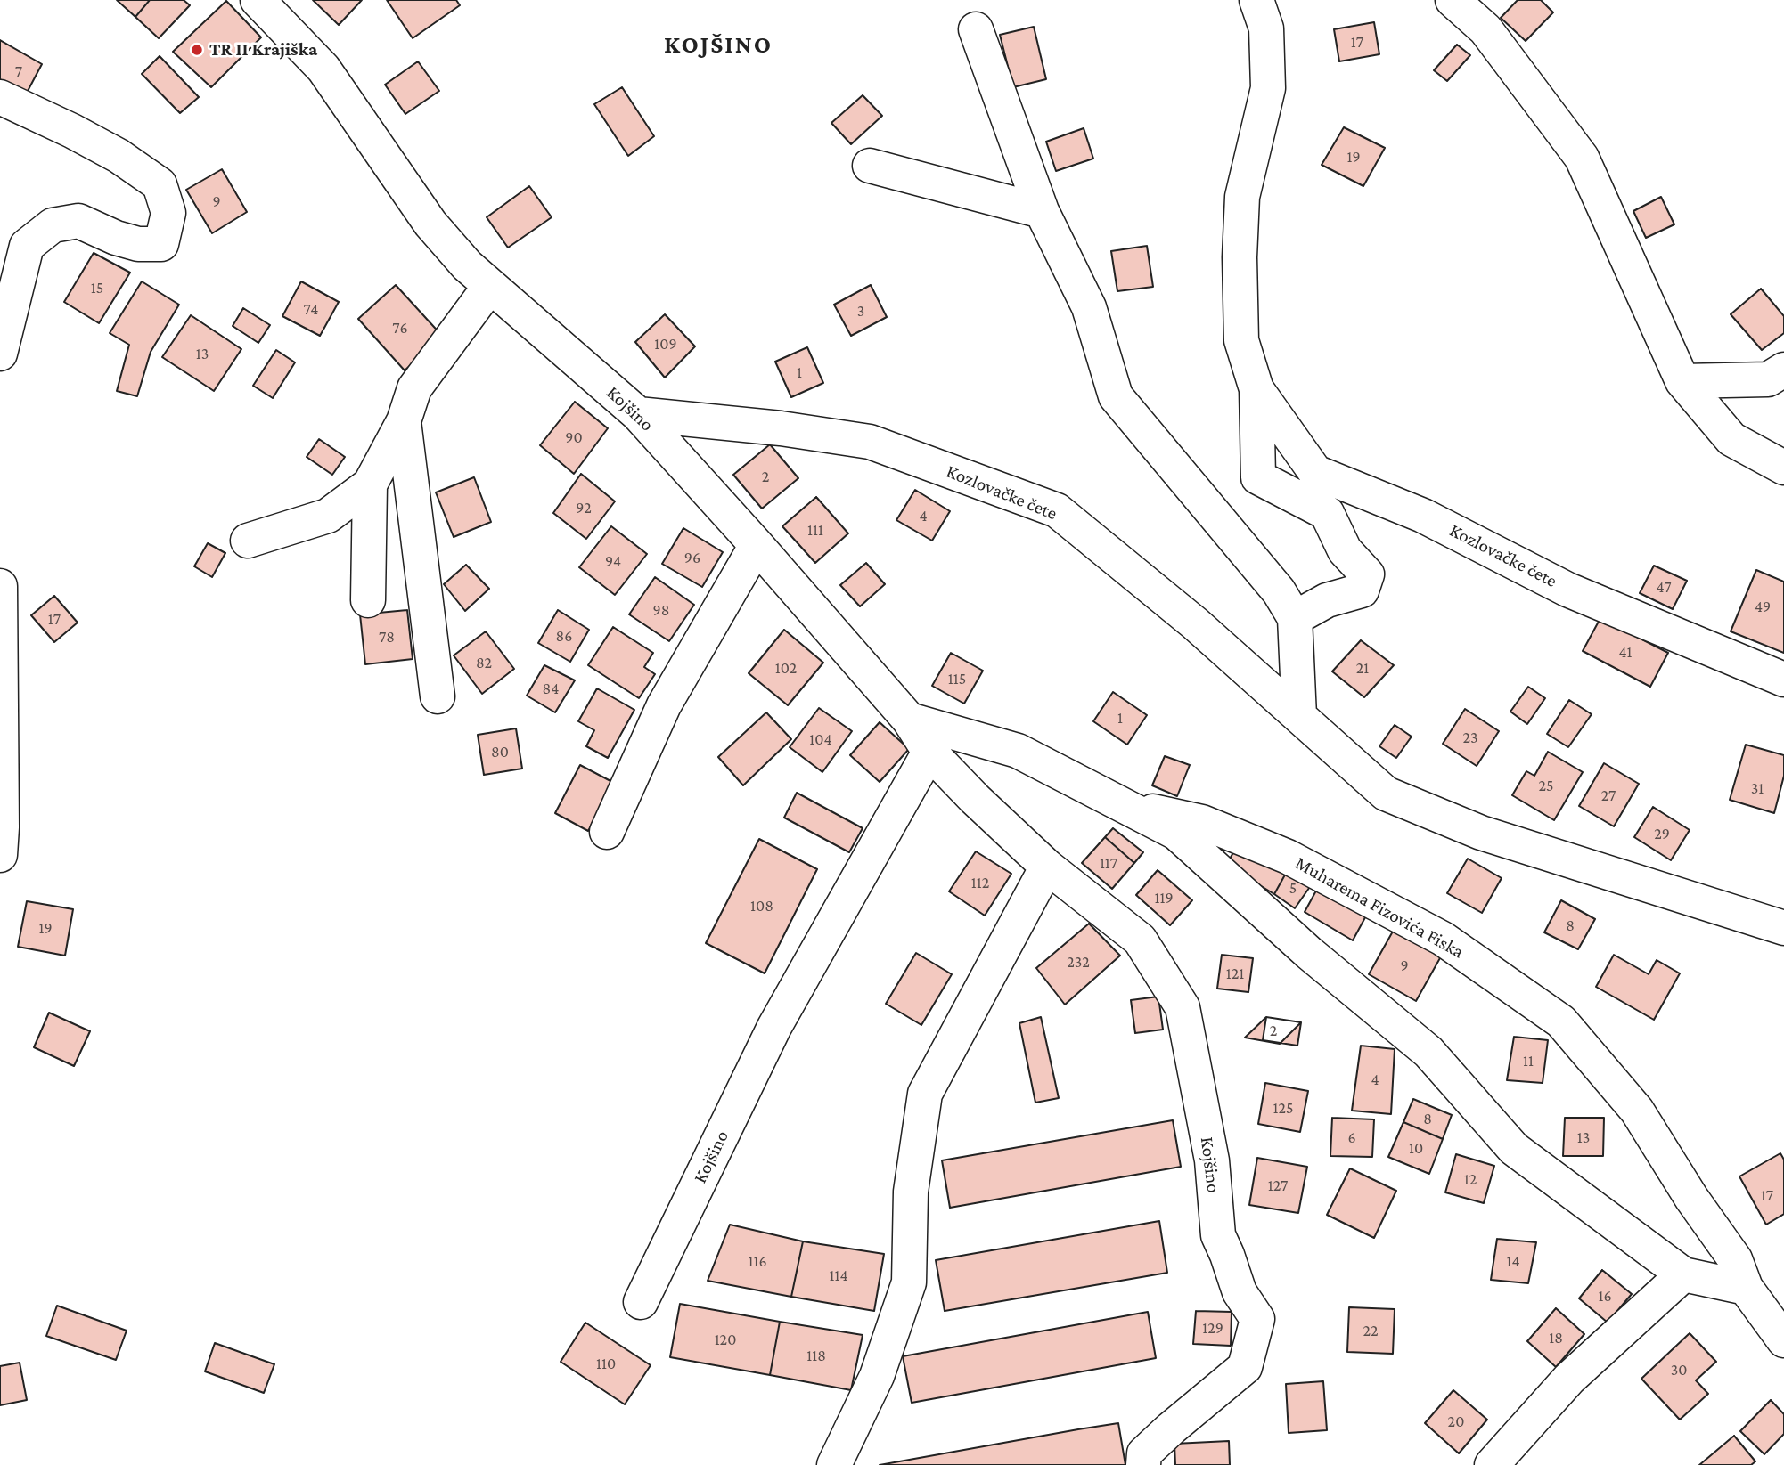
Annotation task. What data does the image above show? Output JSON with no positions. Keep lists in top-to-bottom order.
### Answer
{
  "streets": {
    "street": ["Kojšino", "Kozlovačke čete", "Muharema Fizovića Fiska"]
  },
  "crossings": [
    ["Kojšino", "Kozlovačke čete"],
    ["Kojšino", "Muharema Fizovića Fiska"]
  ],
  "districts": ["KOJŠINO"],
  "places": ["TR II Krajiška"],
  "house_numbers": [
    "17",
    "7",
    "19",
    "9",
    "15",
    "74",
    "3",
    "76",
    "109",
    "13",
    "1",
    "90",
    "2",
    "92",
    "4",
    "111",
    "96",
    "94",
    "47",
    "49",
    "98",
    "17",
    "86",
    "78",
    "41",
    "82",
    "102",
    "21",
    "115",
    "84",
    "1",
    "23",
    "104",
    "80",
    "25",
    "31",
    "27",
    "29",
    "117",
    "112",
    "5",
    "119",
    "108",
    "8",
    "19",
    "232",
    "9",
    "121",
    "2",
    "11",
    "4",
    "125",
    "8",
    "6",
    "13",
    "10",
    "12",
    "127",
    "17",
    "116",
    "14",
    "114",
    "16",
    "129",
    "22",
    "18",
    "120",
    "118",
    "110",
    "30",
    "20"
  ]
}
